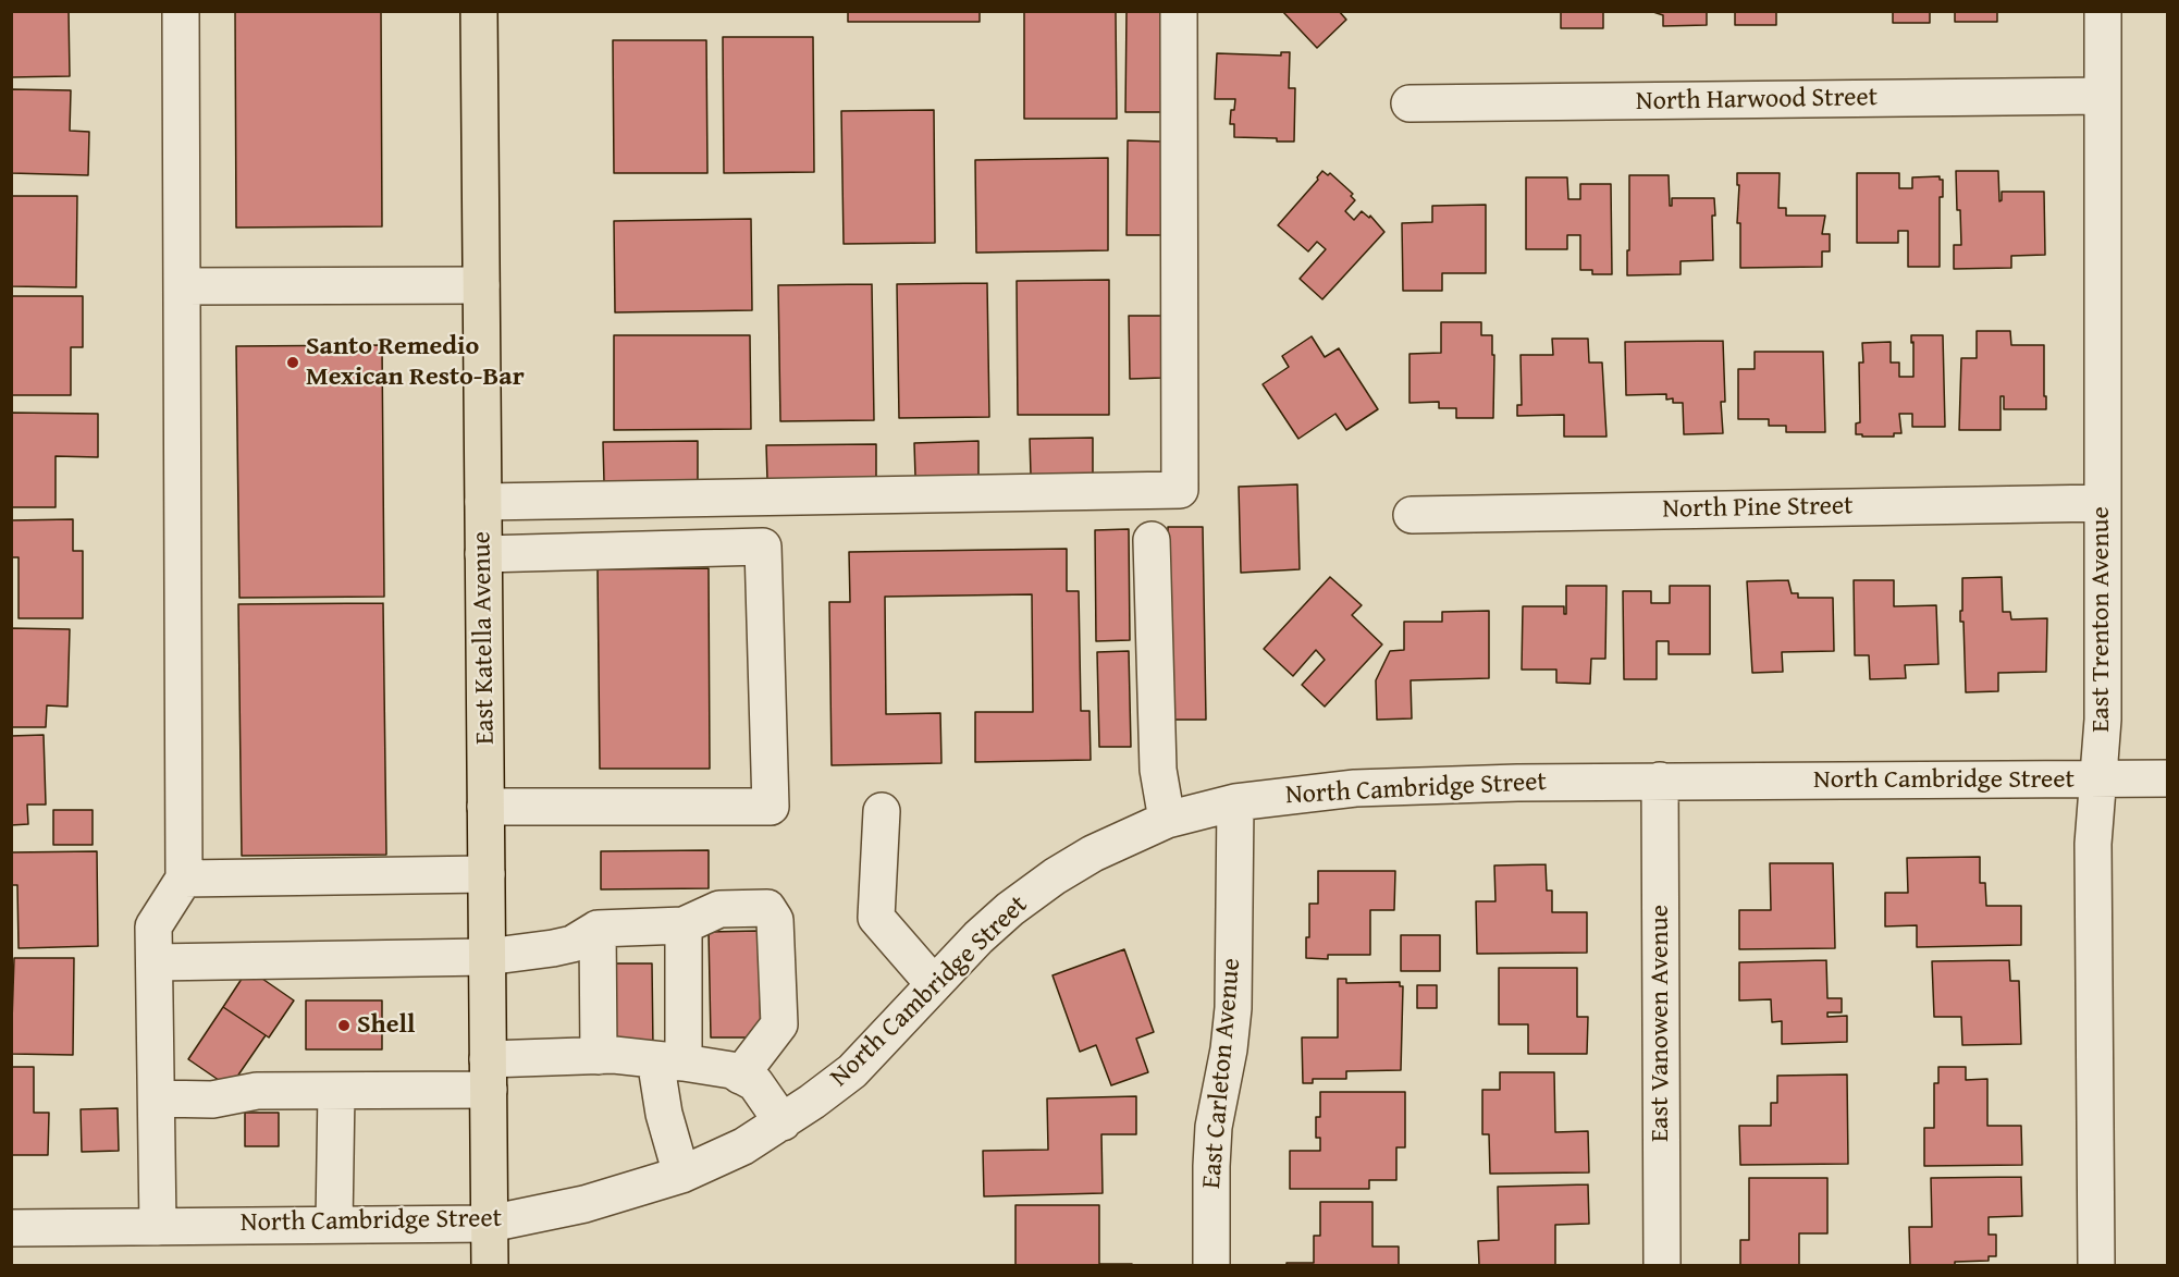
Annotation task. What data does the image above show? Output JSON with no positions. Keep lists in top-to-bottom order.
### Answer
{
  "streets": {
    "main road": ["East Katella Avenue"],
    "street": [
      "North Harwood Street",
      "North Pine Street",
      "East Trenton Avenue",
      "North Cambridge Street",
      "East Vanowen Avenue",
      "East Carleton Avenue"
    ]
  },
  "crossings": [
    ["North Harwood Street", "East Trenton Avenue"],
    ["North Pine Street", "East Trenton Avenue"],
    ["East Trenton Avenue", "North Cambridge Street"],
    ["East Katella Avenue", "North Cambridge Street"],
    ["North Cambridge Street", "East Vanowen Avenue"],
    ["North Cambridge Street", "East Carleton Avenue"]
  ],
  "places": ["Santo Remedio Mexican Resto-Bar", "Shell"]
}
